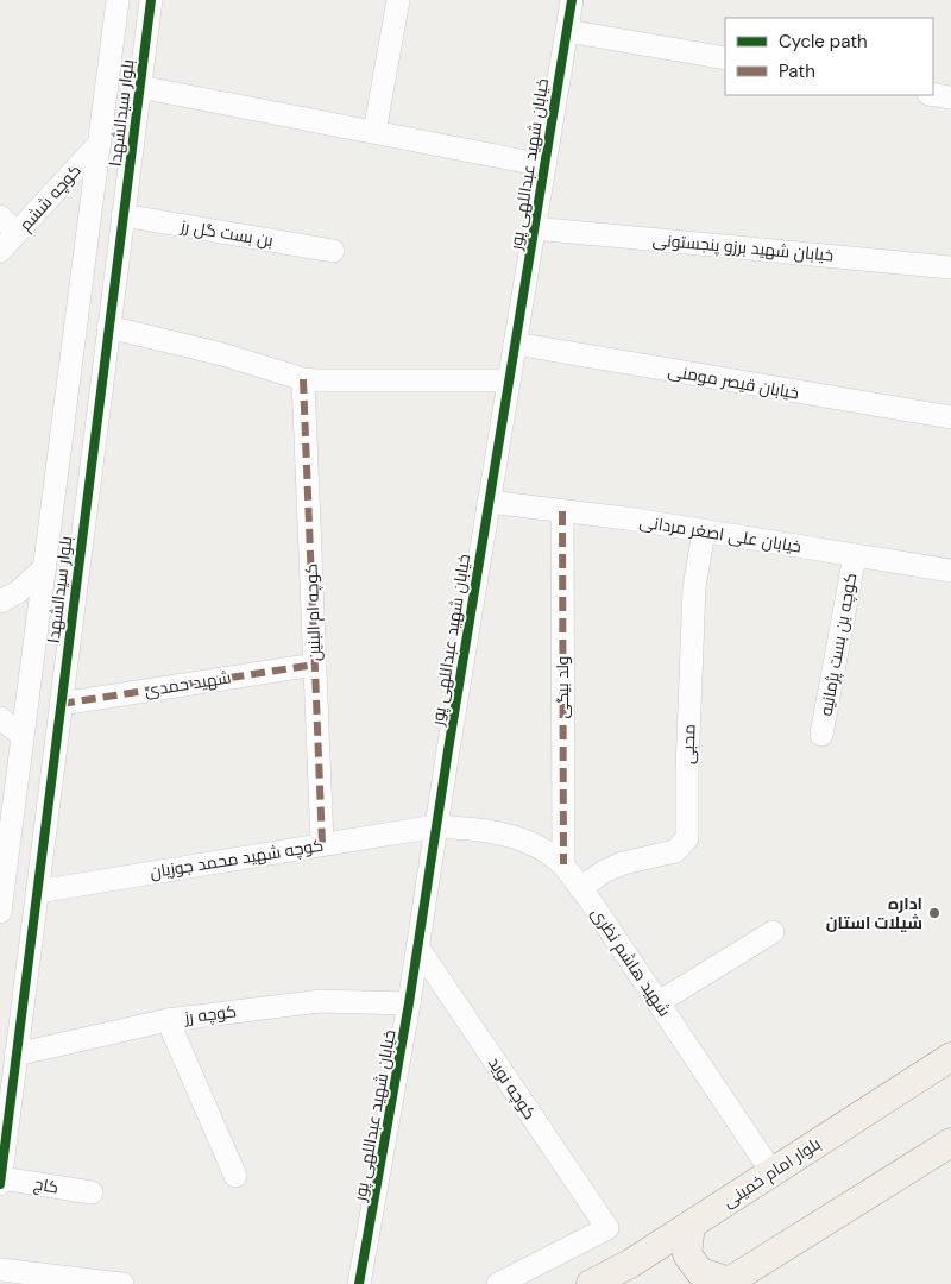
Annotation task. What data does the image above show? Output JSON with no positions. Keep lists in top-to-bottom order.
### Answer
{
  "streets": {
    "main road": ["بلوار امام خمینی"],
    "street": [
      "بلوار سیدالشهدا",
      "خیابان شهید عبداللهی پور",
      "کوچه ششم",
      "بن بست گل رز",
      "خیابان شهید برزو پنجستونی",
      "خیابان قیصر مومنی",
      "خیابان علی اصغر مردانی",
      "کوچه ام البنین",
      "کوچه بن بست پژمانیه",
      "شهید حمدی",
      "ولد بیگی",
      "محبی",
      "کوچه شهید محمد جوزیان",
      "شهید هاشم نظری",
      "کوچه رز",
      "کوچه نوید",
      "کاج"
    ]
  },
  "crossings": [
    ["بلوار سیدالشهدا", "کوچه ششم"],
    ["بلوار سیدالشهدا", "بن بست گل رز"],
    ["بلوار سیدالشهدا", "شهید حمدی"],
    ["بلوار سیدالشهدا", "کوچه شهید محمد جوزیان"],
    ["بلوار سیدالشهدا", "کوچه رز"],
    ["بلوار سیدالشهدا", "کاج"],
    ["خیابان شهید عبداللهی پور", "خیابان شهید برزو پنجستونی"],
    ["خیابان شهید عبداللهی پور", "خیابان قیصر مومنی"],
    ["خیابان شهید عبداللهی پور", "خیابان علی اصغر مردانی"],
    ["خیابان شهید عبداللهی پور", "کوچه شهید محمد جوزیان"],
    ["خیابان شهید عبداللهی پور", "شهید هاشم نظری"],
    ["خیابان شهید عبداللهی پور", "کوچه رز"],
    ["خیابان شهید عبداللهی پور", "کوچه نوید"],
    ["خیابان علی اصغر مردانی", "کوچه بن بست پژمانیه"],
    ["خیابان علی اصغر مردانی", "ولد بیگی"],
    ["خیابان علی اصغر مردانی", "محبی"],
    ["کوچه ام البنین", "شهید حمدی"],
    ["کوچه ام البنین", "کوچه شهید محمد جوزیان"],
    ["ولد بیگی", "شهید هاشم نظری"],
    ["محبی", "شهید هاشم نظری"],
    ["کوچه شهید محمد جوزیان", "شهید هاشم نظری"],
    ["شهید هاشم نظری", "بلوار امام خمینی"]
  ],
  "places": ["اداره شیلات استان"],
  "legend": ["Cycle path", "Path"]
}
